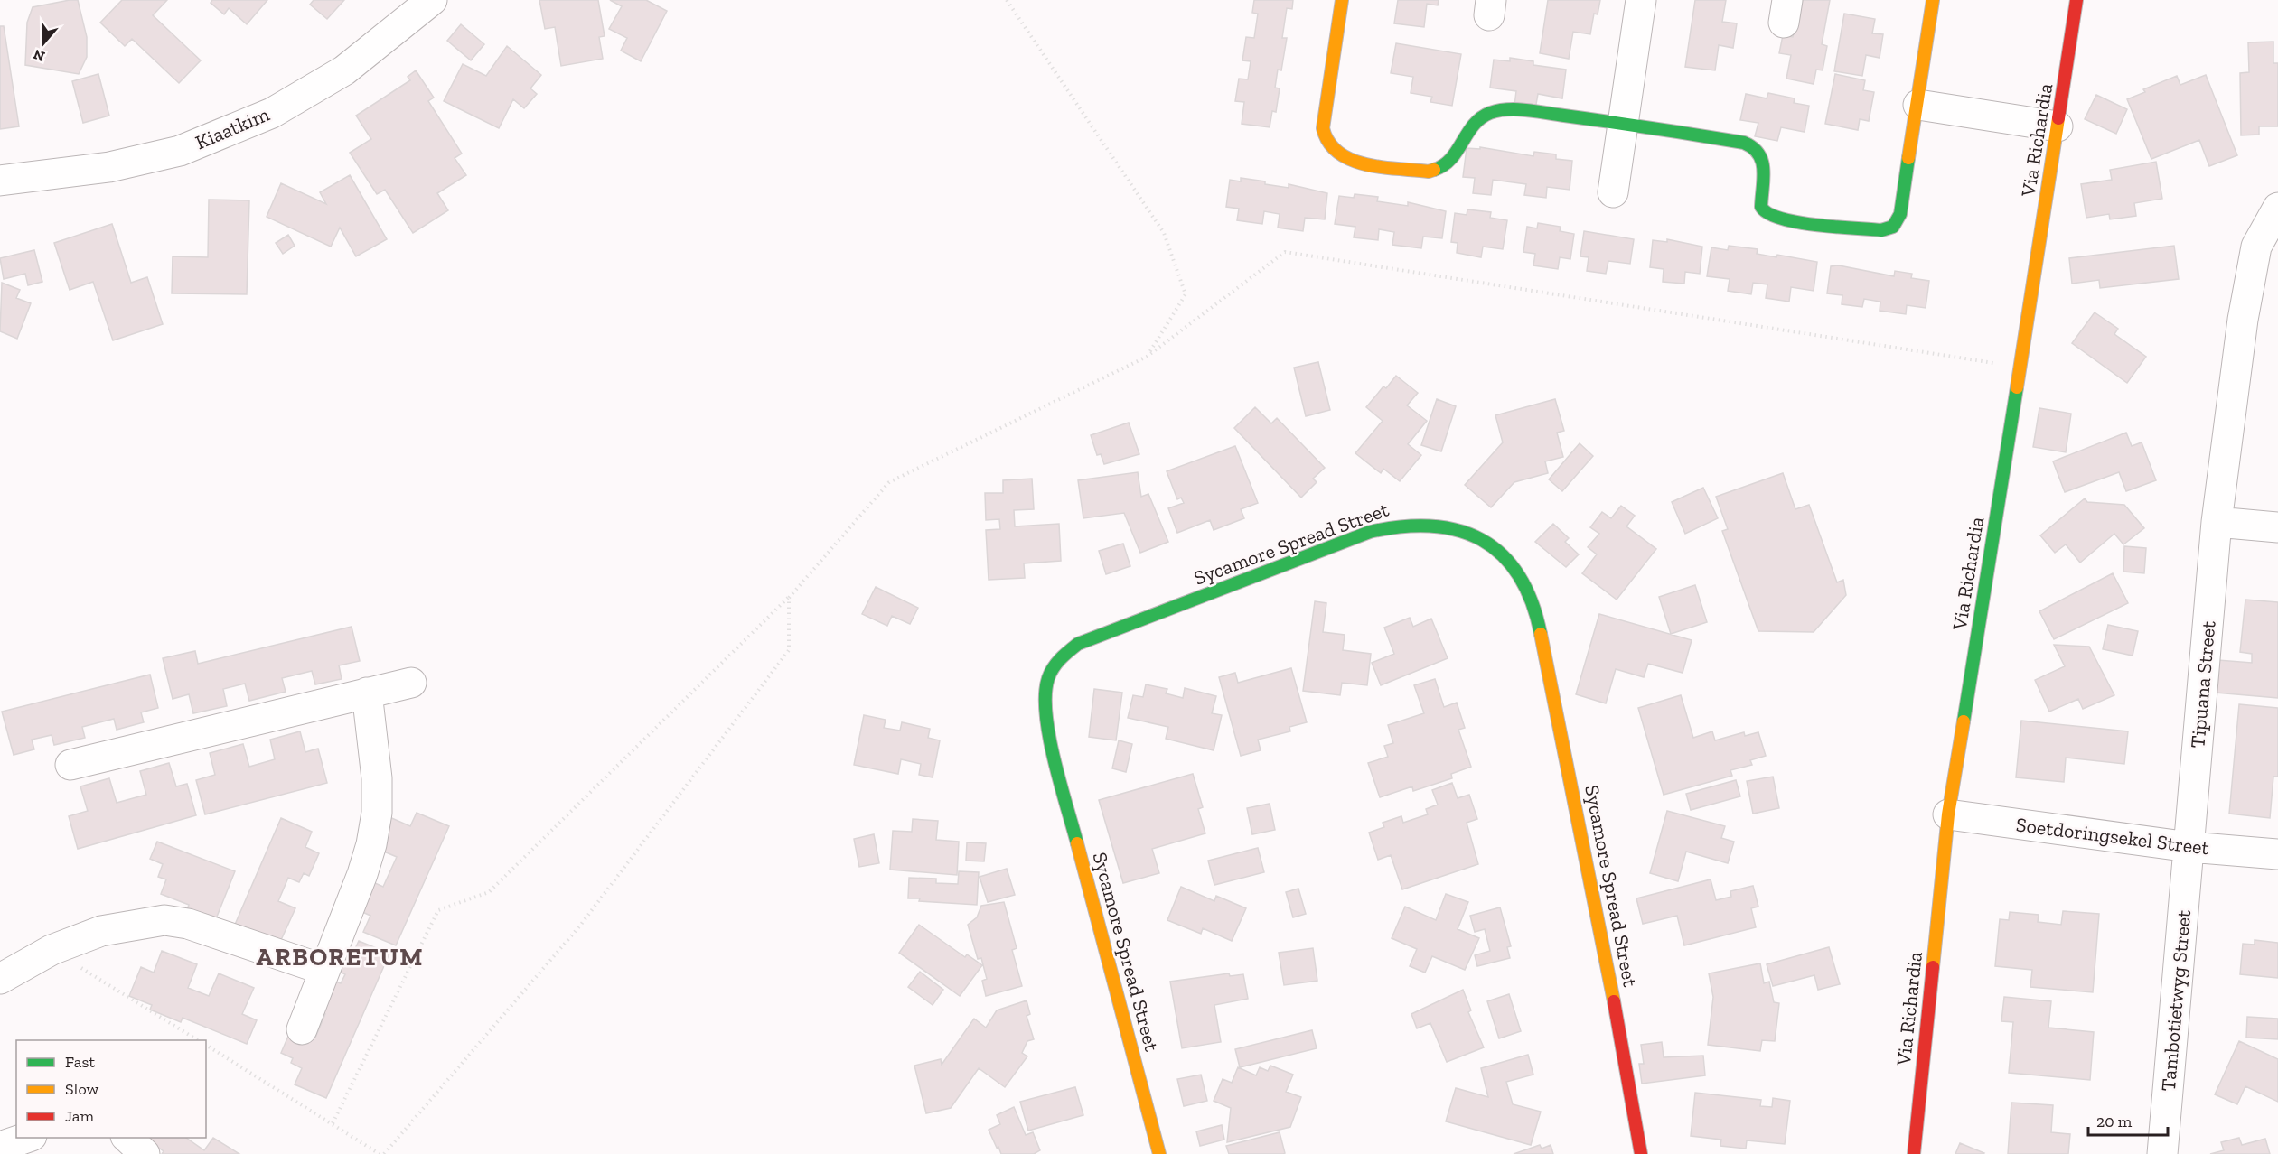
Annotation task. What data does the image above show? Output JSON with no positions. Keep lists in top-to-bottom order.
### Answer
{
  "streets": {
    "street": [
      "Kiaatkim",
      "Via Richardia",
      "Sycamore Spread Street",
      "Tipuana Street",
      "Soetdoringsekel Street",
      "Tambotietwyg Street"
    ]
  },
  "crossings": [
    ["Via Richardia", "Soetdoringsekel Street"],
    ["Tipuana Street", "Soetdoringsekel Street"],
    ["Tipuana Street", "Tambotietwyg Street"],
    ["Soetdoringsekel Street", "Tambotietwyg Street"]
  ],
  "districts": ["ARBORETUM"],
  "legend": ["Fast", "Slow", "Jam"],
  "scale_bar": "20 m",
  "north": "bottom"
}
